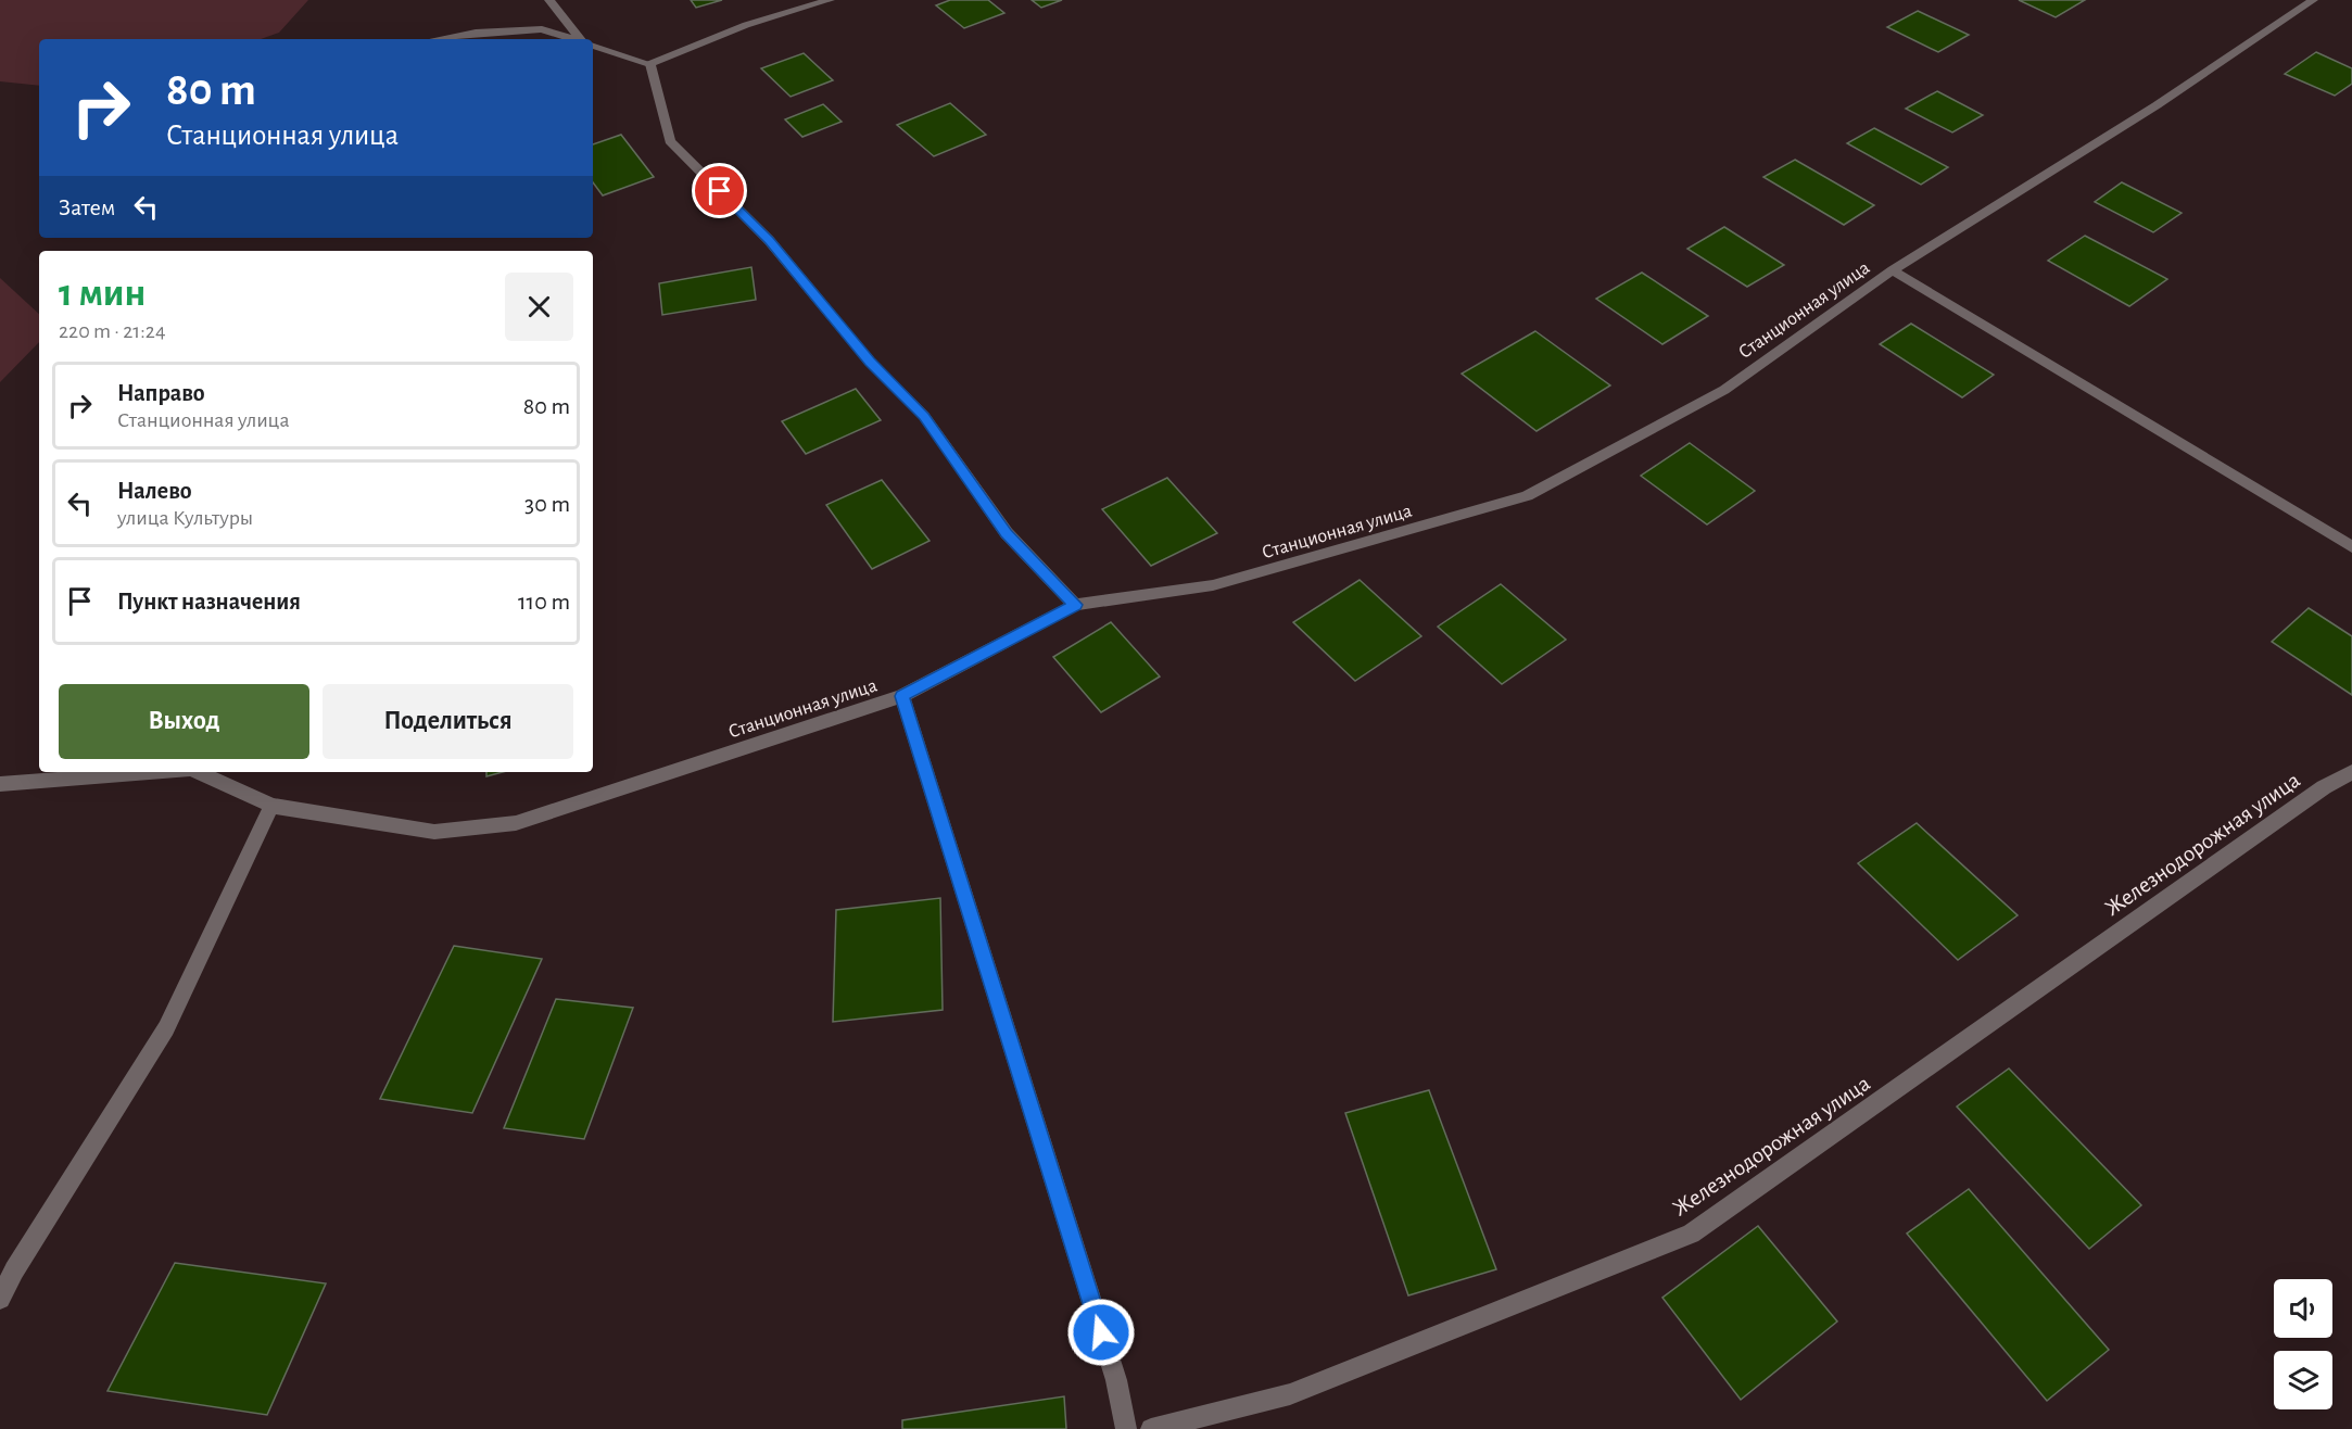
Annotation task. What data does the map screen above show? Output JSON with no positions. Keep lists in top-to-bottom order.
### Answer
{
  "streets": {
    "street": ["Станционная улица", "Железнодорожная улица"]
  },
  "page": {
    "turn": ["80 m", "Станционная улица"],
    "then": "Затем",
    "heading": ["1 мин", "220 m · 21:24"],
    "list": [
      {
        "name": "Направо",
        "note": "Станционная улица",
        "value": "80 m"
      },
      {
        "name": "Налево",
        "note": "улица Культуры",
        "value": "30 m"
      },
      {
        "name": "Пункт назначения",
        "value": "110 m"
      }
    ],
    "buttons": ["Выход", "Поделиться"]
  }
}
